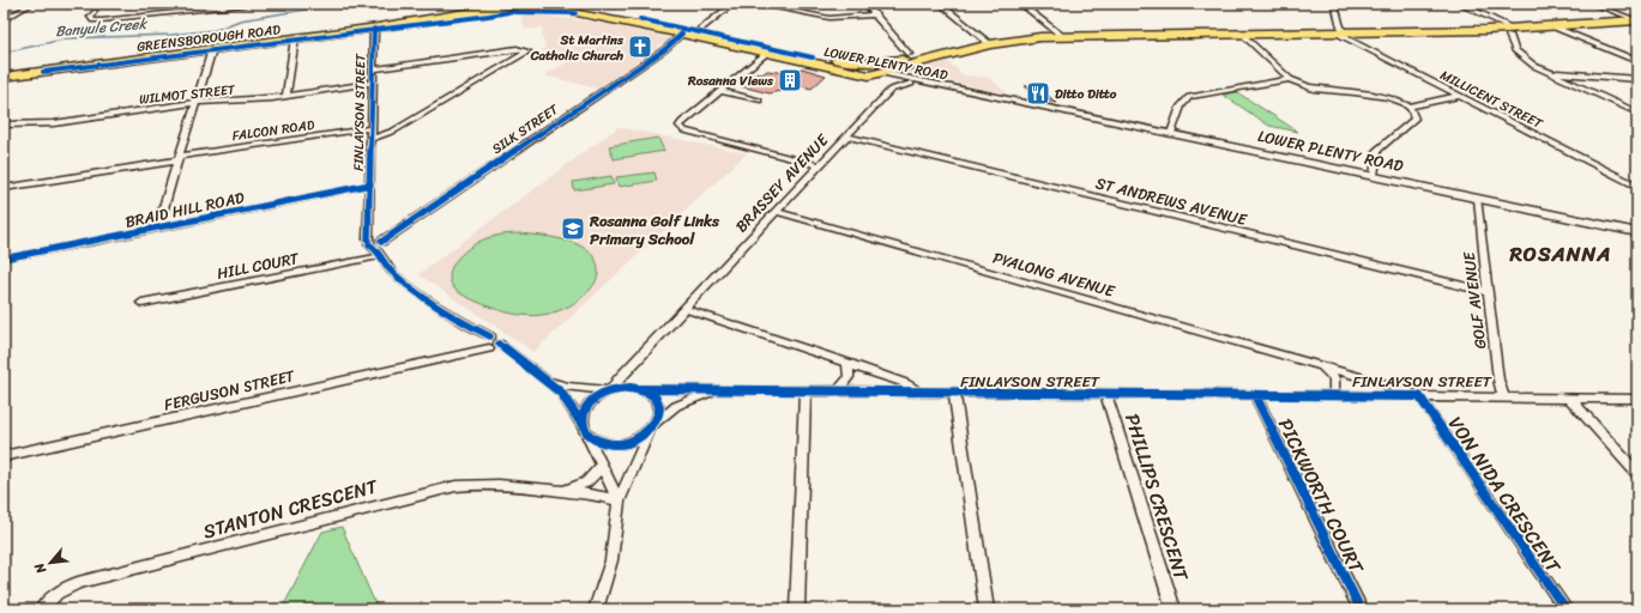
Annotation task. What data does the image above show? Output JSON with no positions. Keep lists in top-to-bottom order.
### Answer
{
  "streets": {
    "highway": ["GREENSBOROUGH ROAD", "LOWER PLENTY ROAD"],
    "street": [
      "WILMOT STREET",
      "MILLICENT STREET",
      "FINLAYSON STREET",
      "SILK STREET",
      "FALCON ROAD",
      "BRASSEY AVENUE",
      "ST ANDREWS AVENUE",
      "BRAID HILL ROAD",
      "HILL COURT",
      "PYALONG AVENUE",
      "GOLF AVENUE",
      "FERGUSON STREET",
      "VON NIDA CRESCENT",
      "PICKWORTH COURT",
      "PHILLIPS CRESCENT",
      "STANTON CRESCENT"
    ]
  },
  "crossings": [
    ["GREENSBOROUGH ROAD", "LOWER PLENTY ROAD"],
    ["GREENSBOROUGH ROAD", "FINLAYSON STREET"],
    ["LOWER PLENTY ROAD", "SILK STREET"],
    ["LOWER PLENTY ROAD", "BRASSEY AVENUE"],
    ["LOWER PLENTY ROAD", "GOLF AVENUE"],
    ["WILMOT STREET", "FINLAYSON STREET"],
    ["FINLAYSON STREET", "FALCON ROAD"],
    ["FINLAYSON STREET", "BRASSEY AVENUE"],
    ["FINLAYSON STREET", "BRAID HILL ROAD"],
    ["FINLAYSON STREET", "PYALONG AVENUE"],
    ["FINLAYSON STREET", "GOLF AVENUE"],
    ["FINLAYSON STREET", "VON NIDA CRESCENT"],
    ["FINLAYSON STREET", "PICKWORTH COURT"],
    ["FINLAYSON STREET", "PHILLIPS CRESCENT"],
    ["BRASSEY AVENUE", "ST ANDREWS AVENUE"],
    ["BRASSEY AVENUE", "PYALONG AVENUE"],
    ["ST ANDREWS AVENUE", "GOLF AVENUE"],
    ["PYALONG AVENUE", "VON NIDA CRESCENT"]
  ],
  "districts": ["ROSANNA"],
  "water": ["Banyule Creek"],
  "places": {
    "church": ["St Martins Catholic Church"],
    "building": ["Rosanna Views"],
    "restaurant": ["Ditto Ditto"],
    "school or university": ["Rosanna Golf Links Primary School"]
  },
  "north": "bottom left"
}
